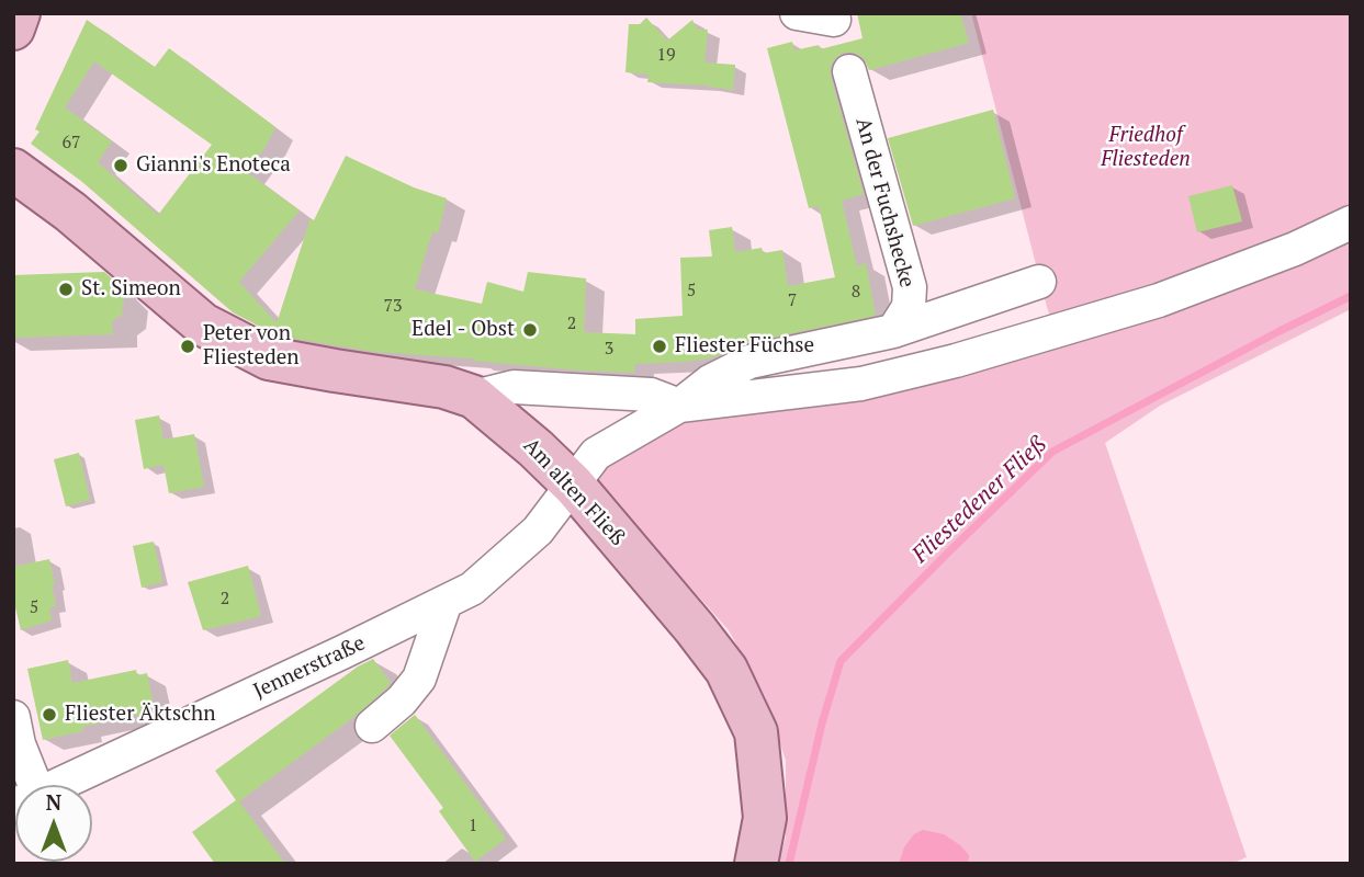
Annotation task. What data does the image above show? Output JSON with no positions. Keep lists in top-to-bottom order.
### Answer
{
  "streets": {
    "main road": ["Am alten Fließ"],
    "street": ["An der Fuchshecke", "Jennerstraße"]
  },
  "crossings": [
    ["Am alten Fließ", "Jennerstraße"]
  ],
  "water": ["Fliestedener Fließ"],
  "parks": ["Friedhof Fliesteden"],
  "places": [
    "Gianni's Enoteca",
    "St. Simeon",
    "Edel - Obst",
    "Peter von Fliesteden",
    "Fliester Füchse",
    "Fliester Äktschn"
  ],
  "house_numbers": [
    "19",
    "67",
    "5",
    "8",
    "7",
    "73",
    "2",
    "3",
    "2",
    "5",
    "1"
  ],
  "north": "top"
}
